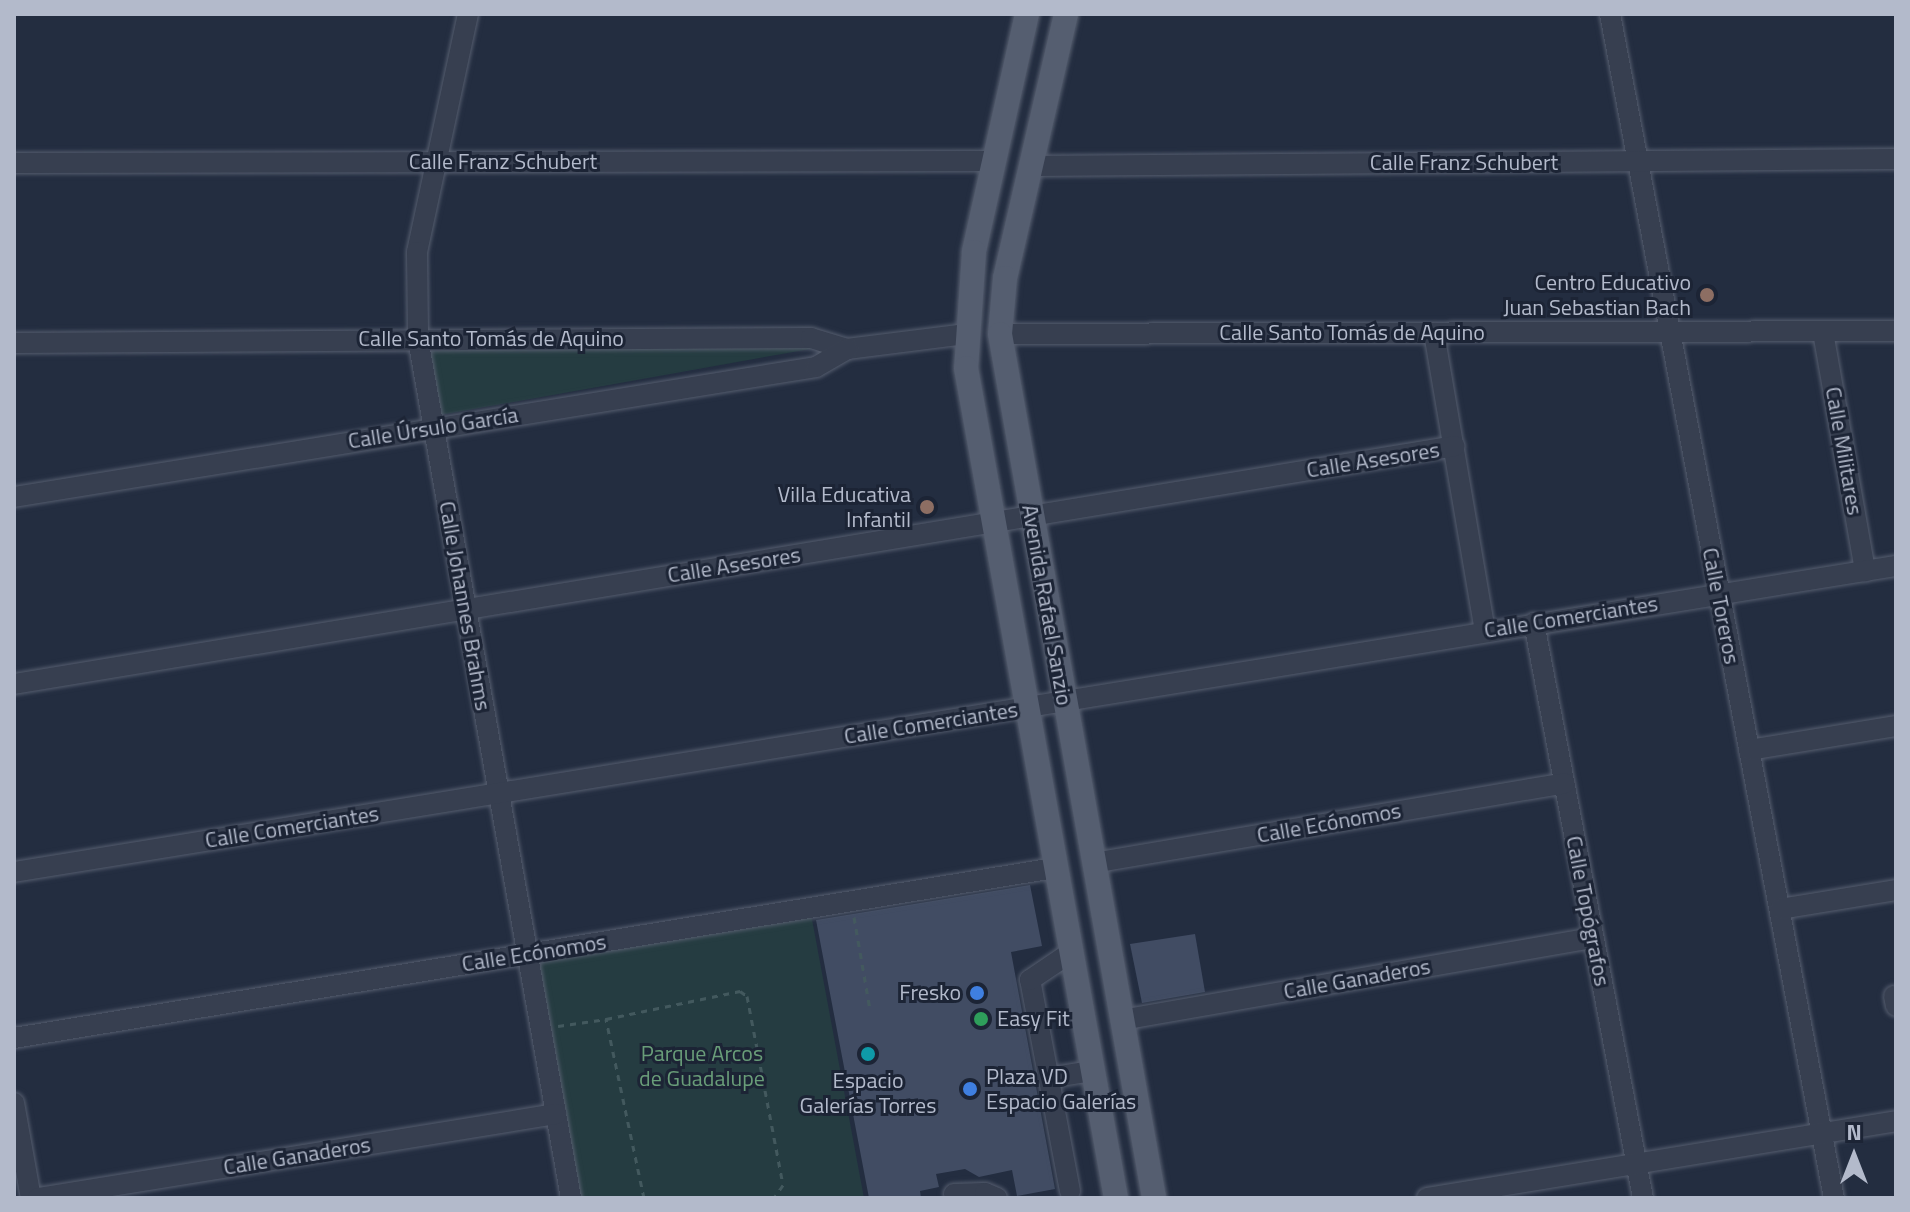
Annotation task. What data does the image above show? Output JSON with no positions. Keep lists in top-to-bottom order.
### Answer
{
  "streets": {
    "main road": ["Avenida Rafael Sanzio"],
    "street": [
      "Calle Franz Schubert",
      "Calle Santo Tomás de Aquino",
      "Calle Úrsulo García",
      "Calle Militares",
      "Calle Asesores",
      "Calle Johannes Brahms",
      "Calle Toreros",
      "Calle Comerciantes",
      "Calle Ecónomos",
      "Calle Topógrafos",
      "Calle Ganaderos"
    ]
  },
  "crossings": [
    ["Calle Franz Schubert", "Avenida Rafael Sanzio"],
    ["Calle Franz Schubert", "Calle Johannes Brahms"],
    ["Calle Franz Schubert", "Calle Toreros"],
    ["Calle Santo Tomás de Aquino", "Calle Úrsulo García"],
    ["Calle Santo Tomás de Aquino", "Calle Militares"],
    ["Calle Santo Tomás de Aquino", "Avenida Rafael Sanzio"],
    ["Calle Santo Tomás de Aquino", "Calle Johannes Brahms"],
    ["Calle Santo Tomás de Aquino", "Calle Toreros"],
    ["Calle Úrsulo García", "Calle Johannes Brahms"],
    ["Calle Militares", "Calle Comerciantes"],
    ["Calle Asesores", "Avenida Rafael Sanzio"],
    ["Calle Asesores", "Calle Johannes Brahms"],
    ["Avenida Rafael Sanzio", "Calle Comerciantes"],
    ["Avenida Rafael Sanzio", "Calle Ecónomos"],
    ["Avenida Rafael Sanzio", "Calle Ganaderos"],
    ["Calle Johannes Brahms", "Calle Comerciantes"],
    ["Calle Johannes Brahms", "Calle Ecónomos"],
    ["Calle Johannes Brahms", "Calle Ganaderos"],
    ["Calle Toreros", "Calle Comerciantes"],
    ["Calle Comerciantes", "Calle Topógrafos"],
    ["Calle Ecónomos", "Calle Topógrafos"],
    ["Calle Topógrafos", "Calle Ganaderos"]
  ],
  "parks": ["Parque Arcos de Guadalupe"],
  "places": [
    "Centro Educativo Juan Sebastian Bach",
    "Villa Educativa Infantil",
    "Fresko",
    "Easy Fit",
    "Espacio Galerías Torres",
    "Plaza VD Espacio Galerías"
  ],
  "north": "top"
}
